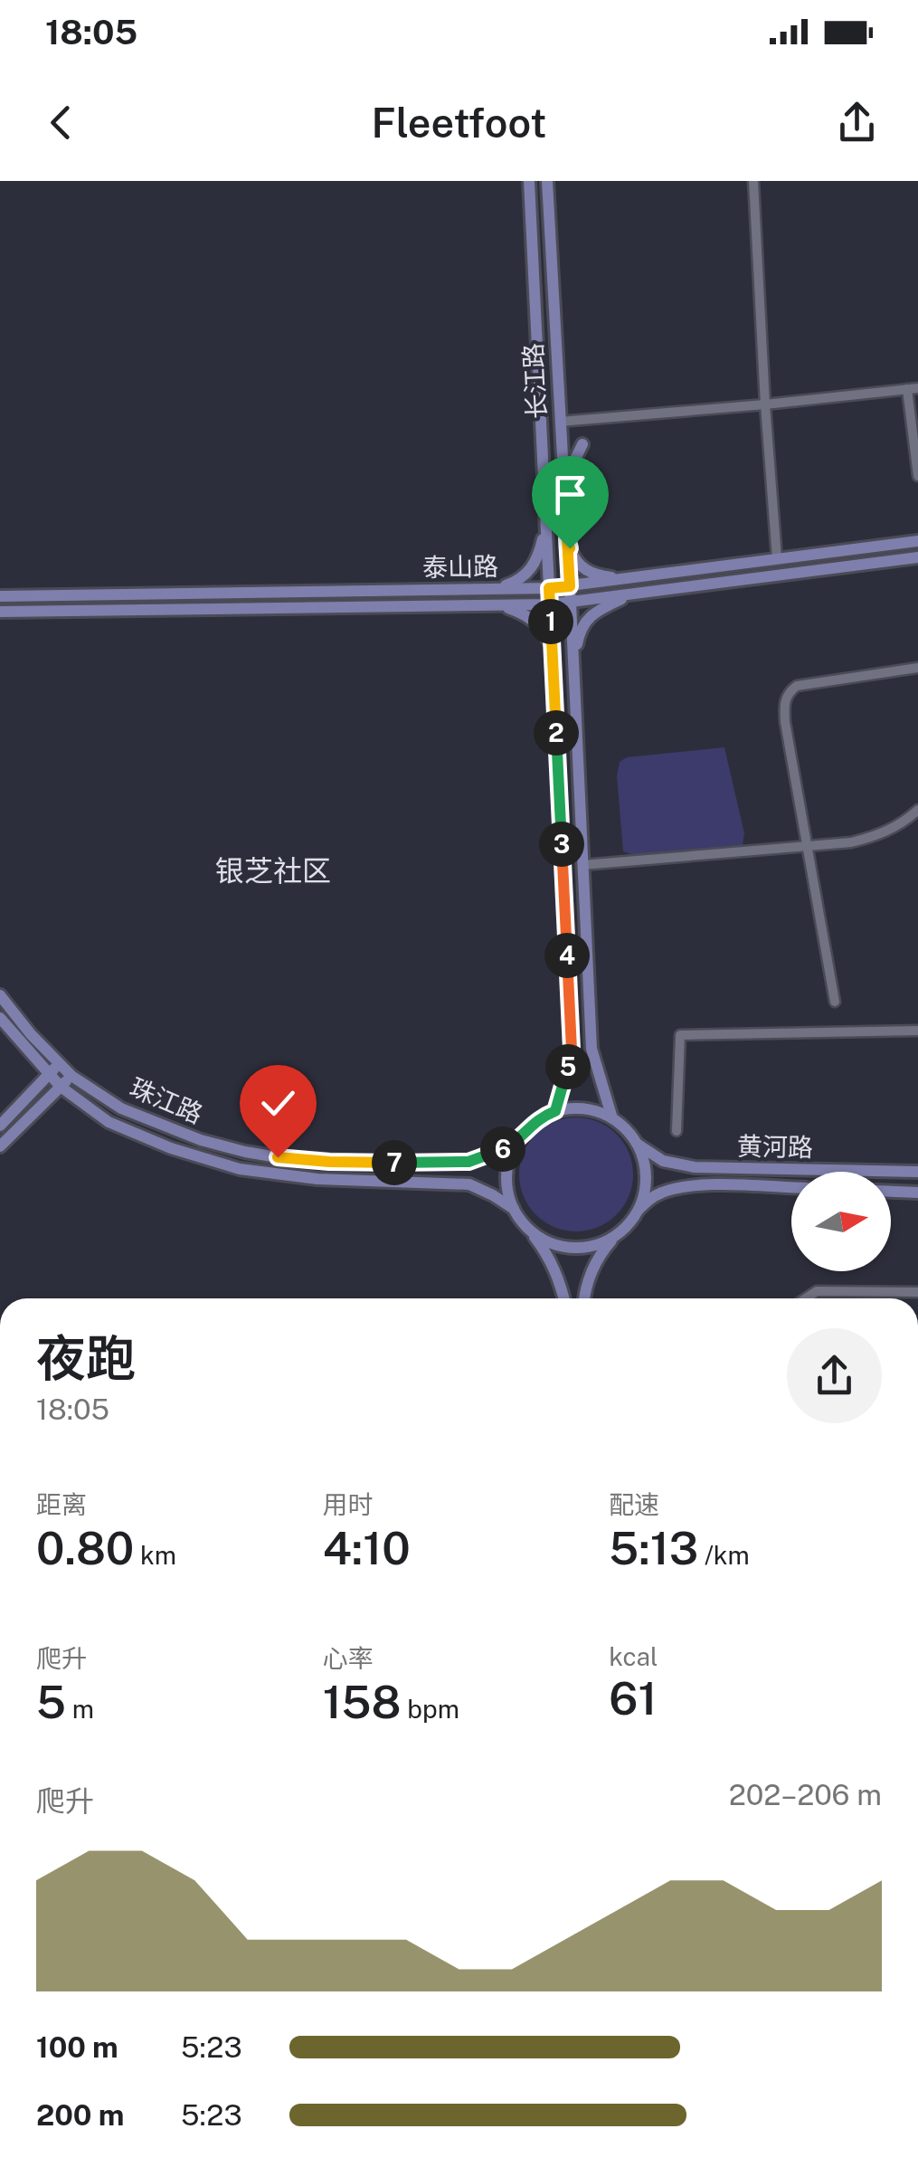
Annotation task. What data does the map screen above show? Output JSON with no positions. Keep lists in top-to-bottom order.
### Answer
{
  "streets": {
    "main road": [
      "长江路",
      "泰山路",
      "珠江路",
      "黄河路"
    ]
  },
  "crossings": [
    ["长江路", "泰山路"],
    ["长江路", "珠江路"],
    ["长江路", "黄河路"],
    ["珠江路", "黄河路"]
  ],
  "districts": ["银芝社区"],
  "north": "right",
  "page": {
    "status": "18:05",
    "header": "Fleetfoot",
    "pins": [
      "1",
      "2",
      "3",
      "4",
      "5",
      "6",
      "7"
    ],
    "heading": ["夜跑", "18:05"],
    "stats": [
      ["距离", "0.80 km"],
      ["用时", "4:10"],
      ["配速", "5:13 /km"],
      ["爬升", "5 m"],
      ["心率", "158 bpm"],
      ["kcal", "61"]
    ],
    "chart": ["爬升", "202–206 m"],
    "list": [
      {
        "name": "100 m",
        "note": "5:23"
      },
      {
        "name": "200 m",
        "note": "5:23"
      }
    ]
  }
}
